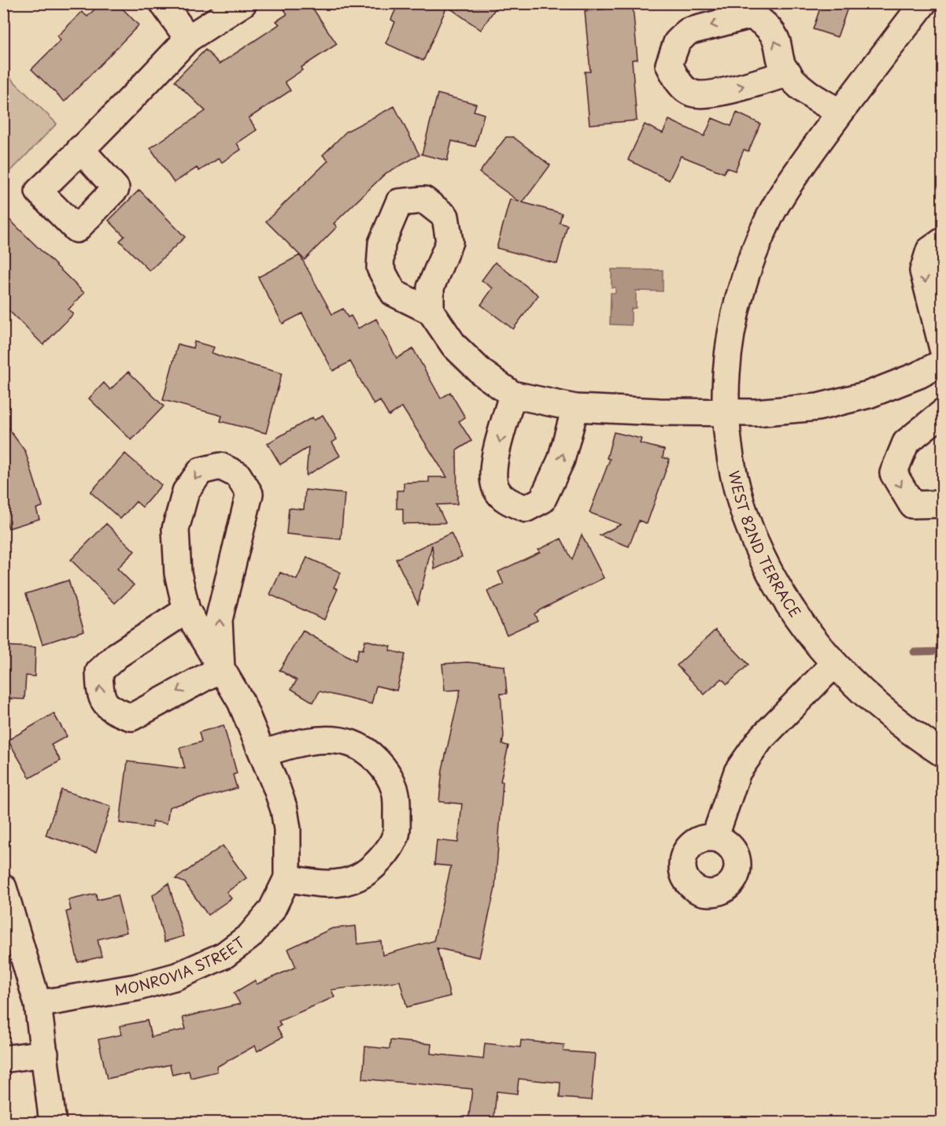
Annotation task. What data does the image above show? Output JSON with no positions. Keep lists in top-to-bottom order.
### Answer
{
  "streets": {
    "street": ["WEST 82ND TERRACE", "MONROVIA STREET"]
  }
}
